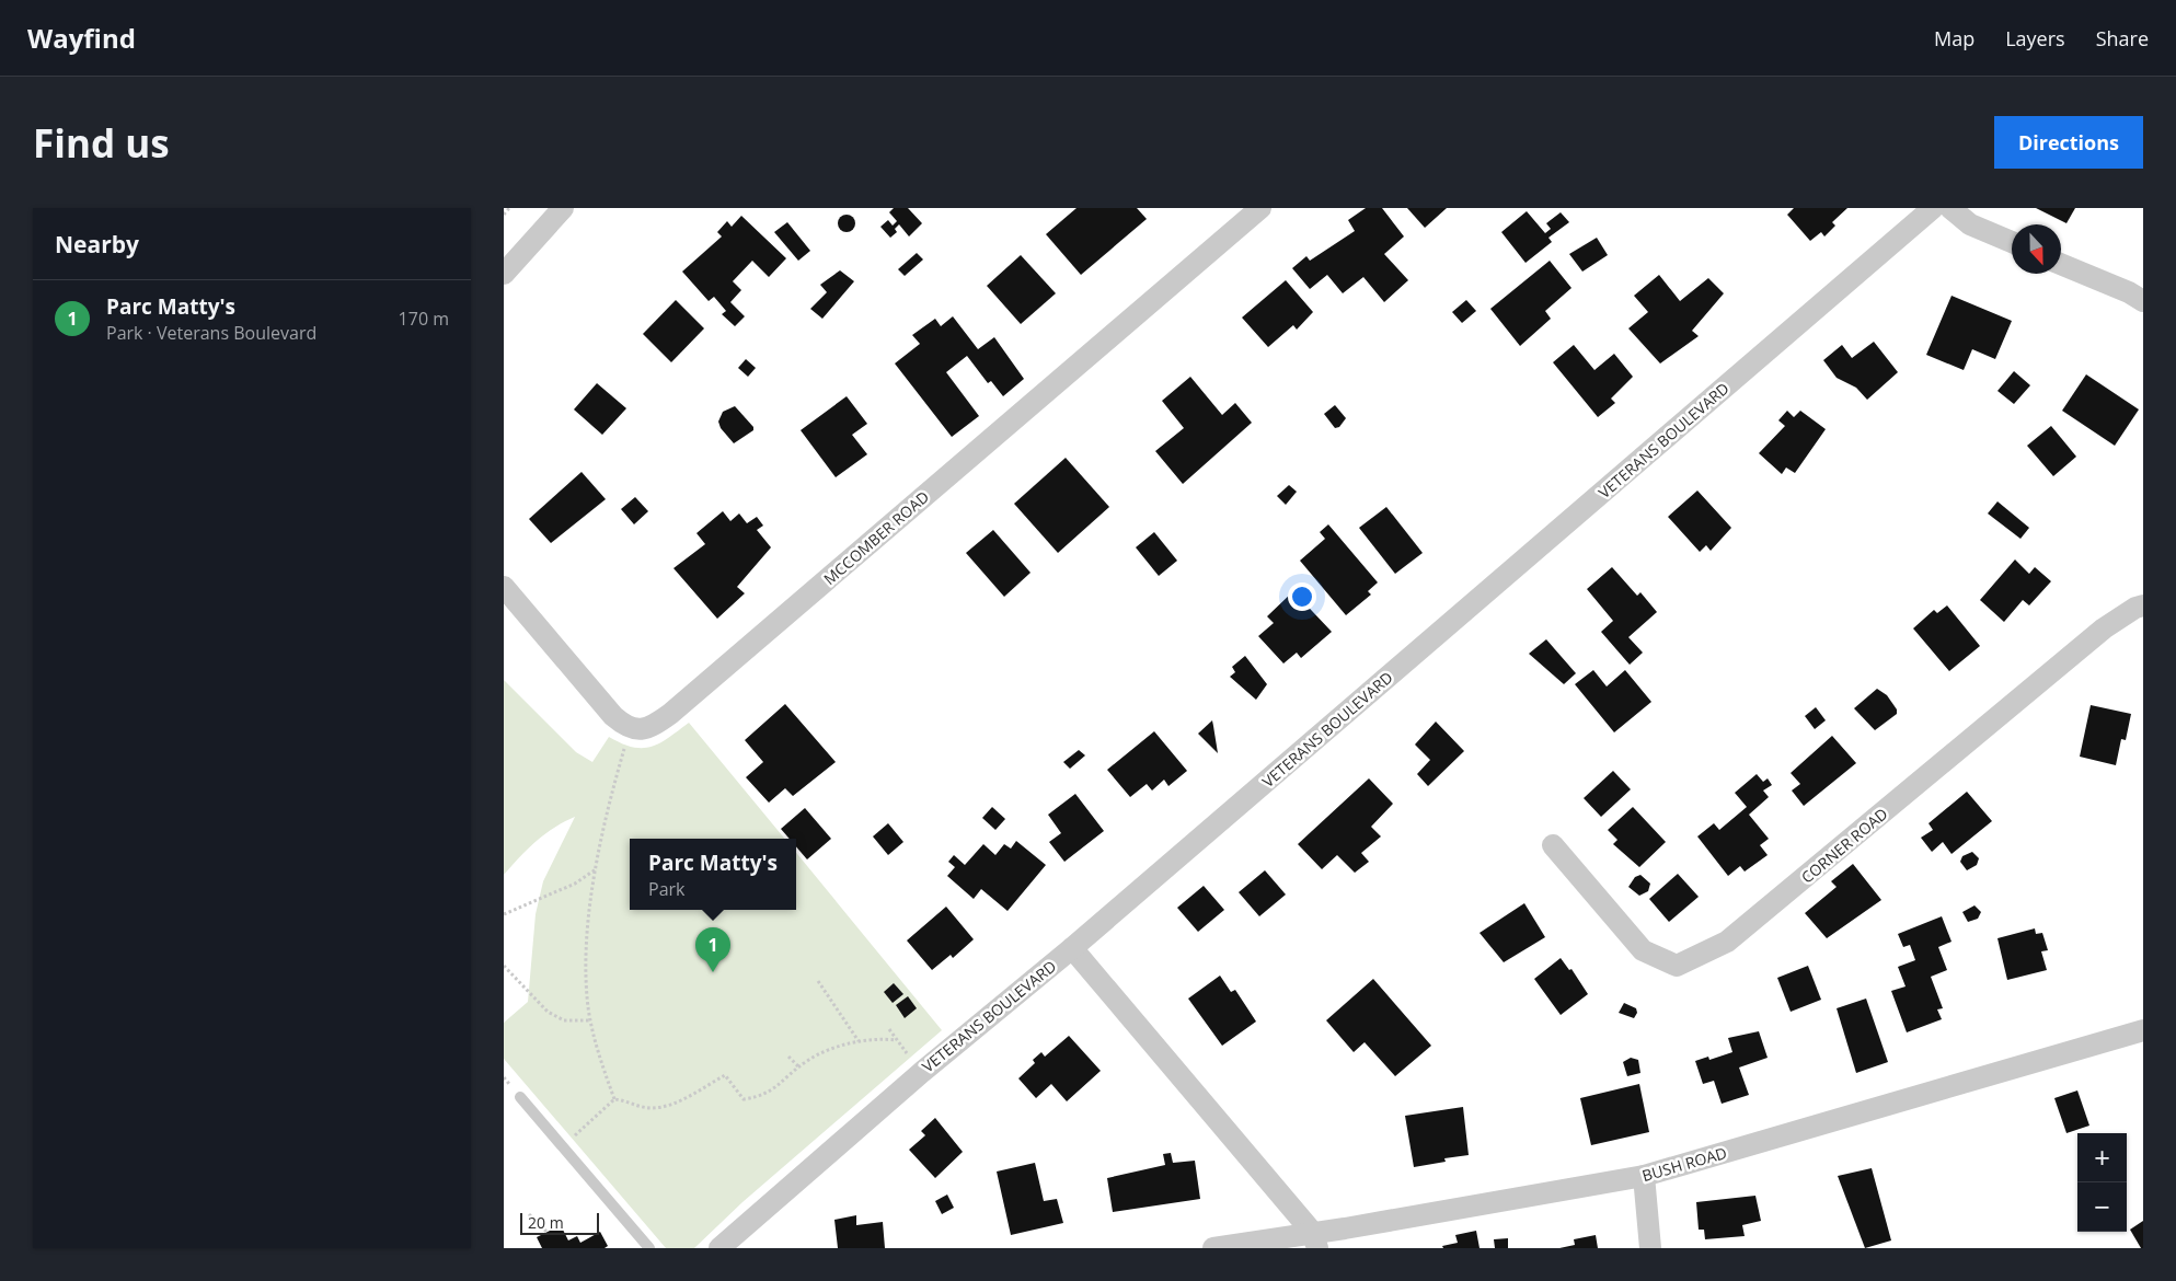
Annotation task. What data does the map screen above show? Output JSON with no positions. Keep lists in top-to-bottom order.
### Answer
{
  "streets": {
    "street": [
      "VETERANS BOULEVARD",
      "MCCOMBER ROAD",
      "CORNER ROAD",
      "BUSH ROAD"
    ]
  },
  "scale_bar": "20 m",
  "north": "bottom",
  "page": {
    "header": "Wayfind",
    "nav": ["Map", "Layers", "Share"],
    "buttons": "Directions",
    "title": "Find us",
    "heading": "Nearby",
    "list": [
      {
        "mark": "1",
        "name": "Parc Matty's",
        "note": "Park · Veterans Boulevard",
        "value": "170 m"
      }
    ],
    "popup": ["Parc Matty's", "Park"],
    "pins": "1",
    "map_buttons": ["+", "−"],
    "scale": "20 m"
  }
}
